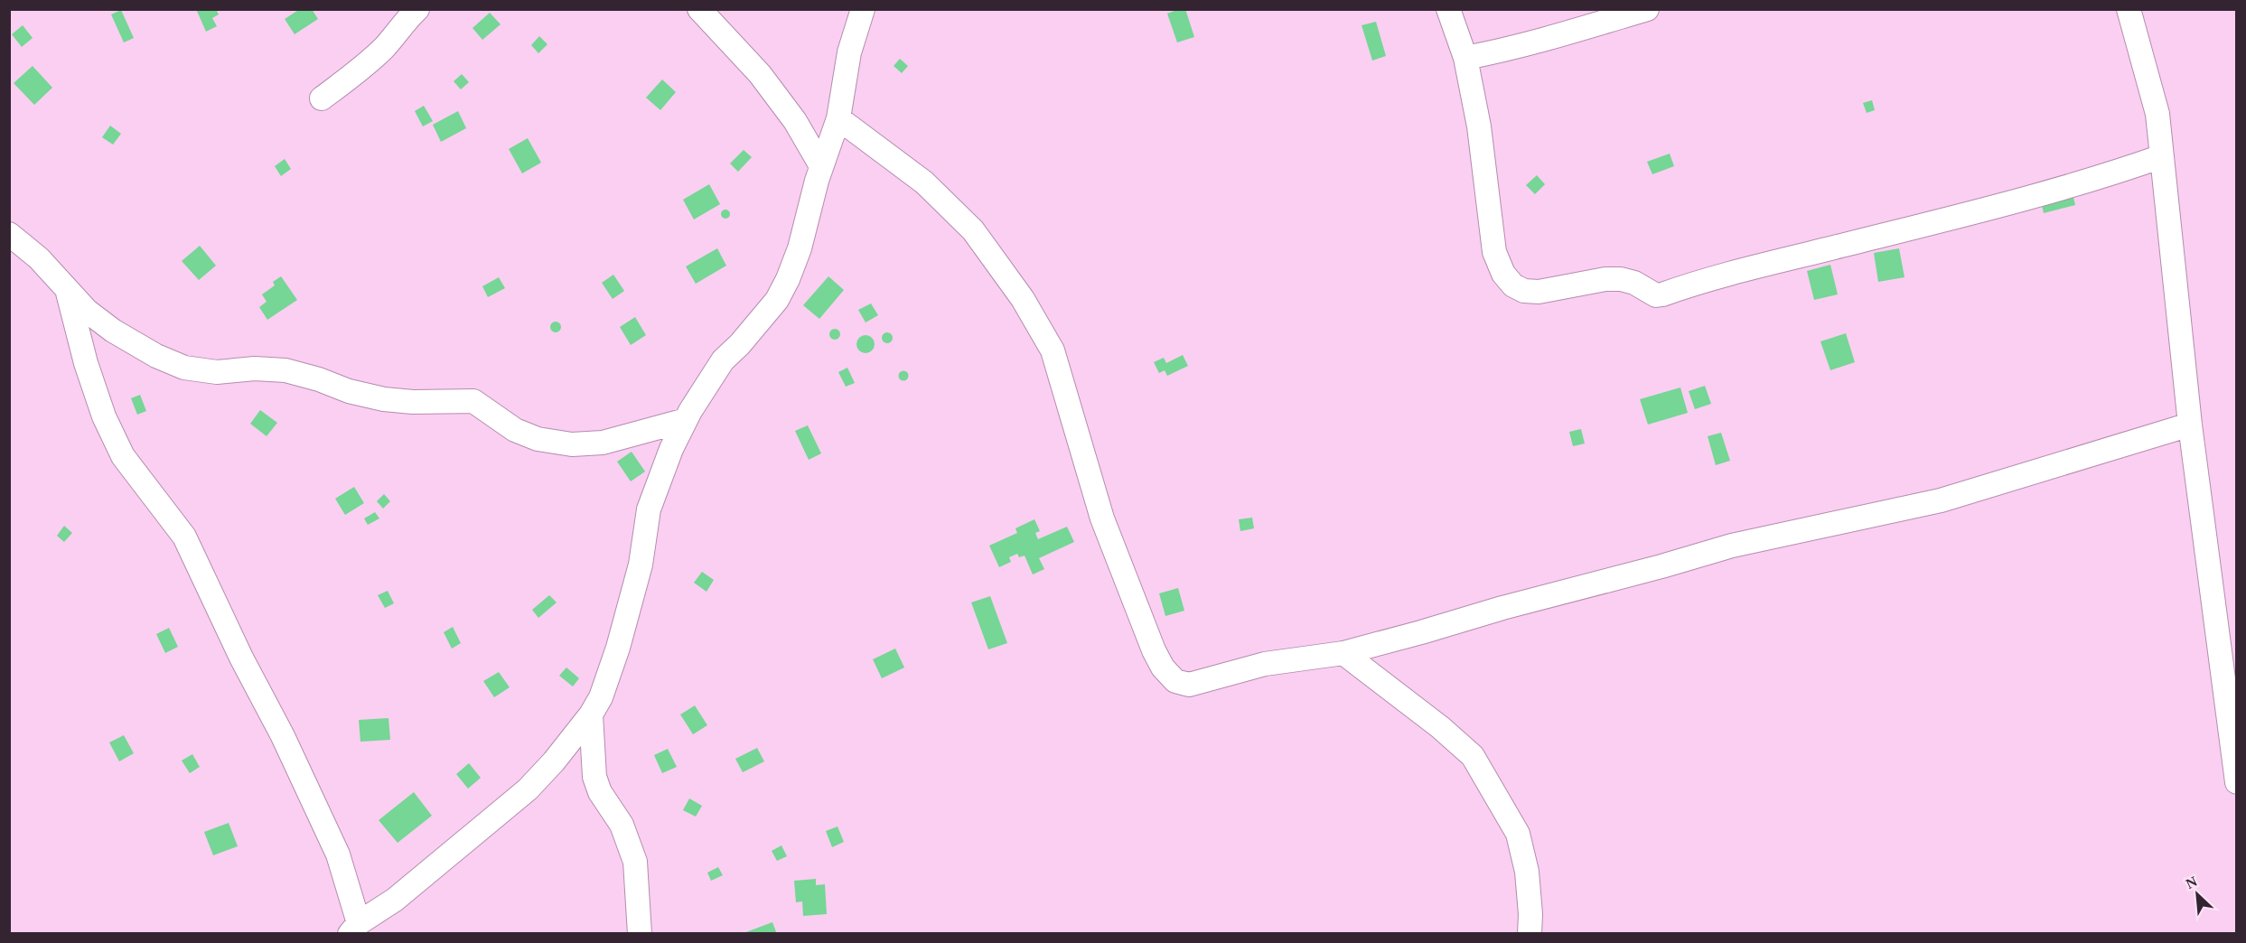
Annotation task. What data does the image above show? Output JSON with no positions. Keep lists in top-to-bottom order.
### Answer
{
  "north": "top left"
}
